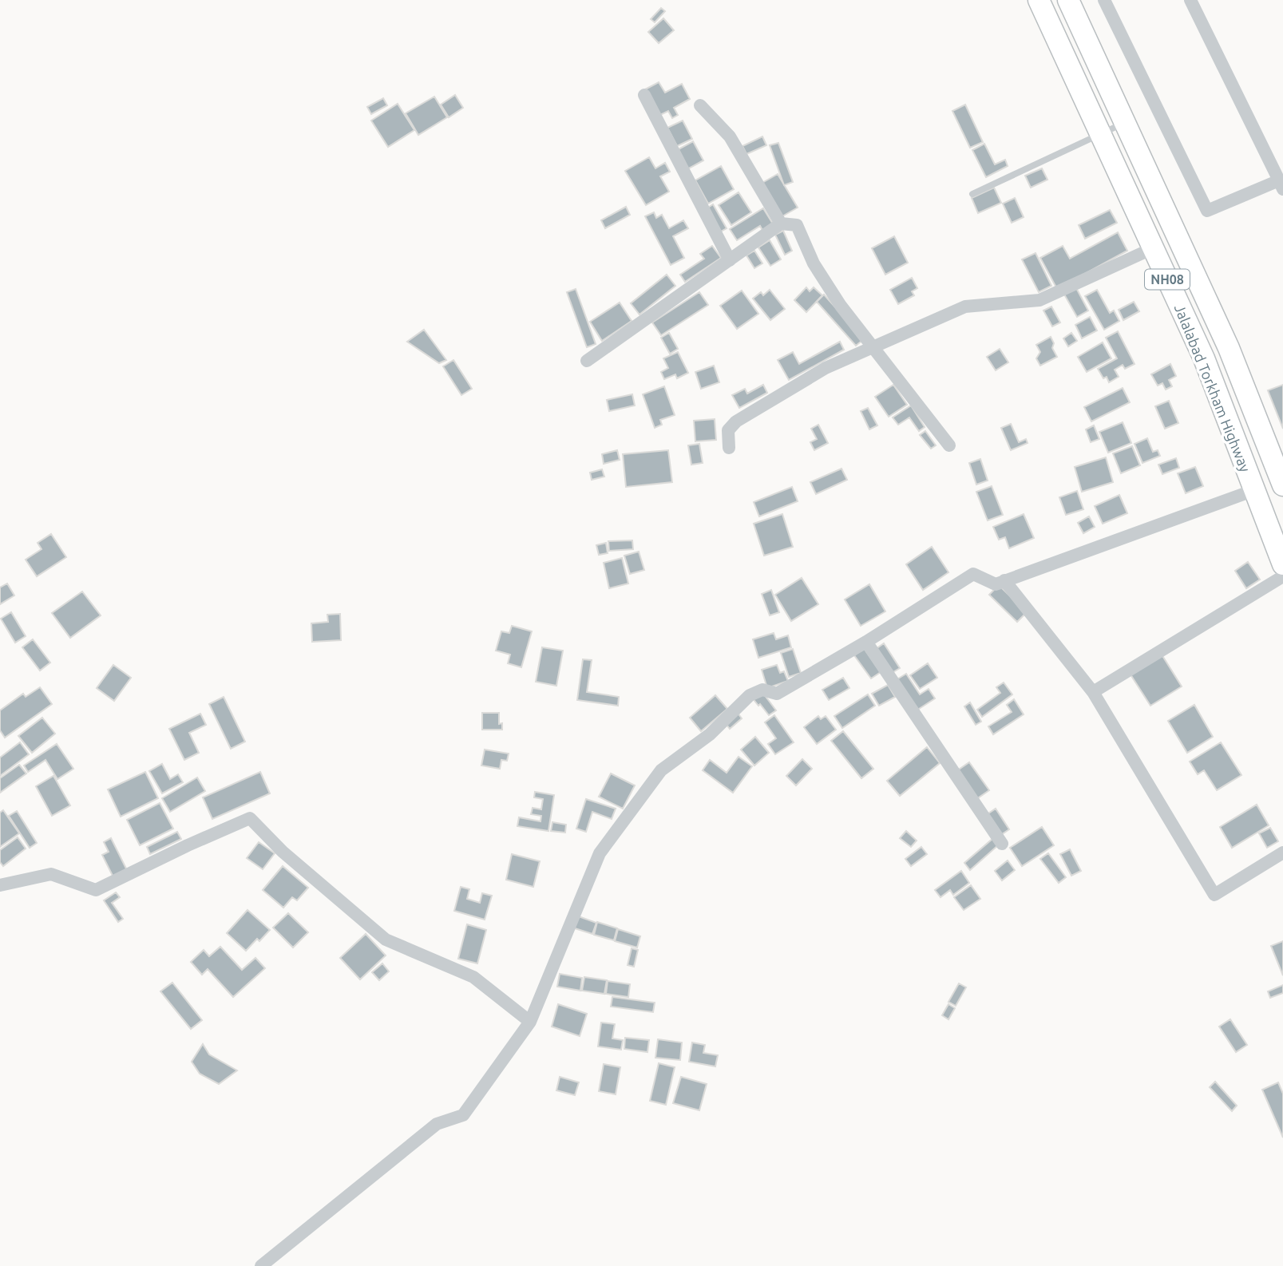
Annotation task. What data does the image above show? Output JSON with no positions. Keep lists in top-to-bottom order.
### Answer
{
  "streets": {
    "highway": ["NH08", "Jalalabad Torkham Highway"]
  }
}
